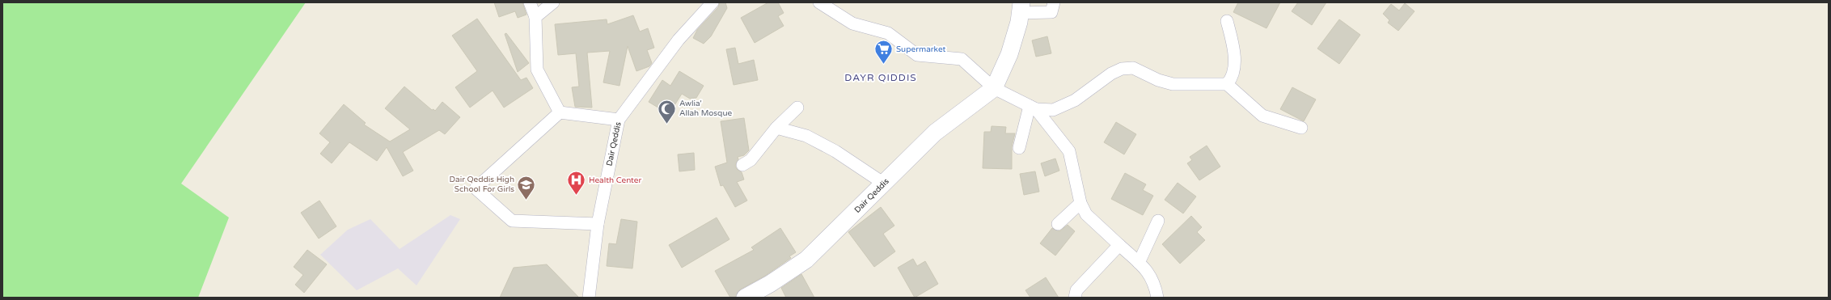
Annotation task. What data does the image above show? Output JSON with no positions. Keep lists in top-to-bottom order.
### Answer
{
  "streets": {
    "main road": ["Dair Qeddis"]
  },
  "districts": ["DAYR QIDDIS"],
  "places": {
    "supermarket": ["Supermarket"],
    "mosque": ["Awlia' Allah Mosque"],
    "hospital": ["Health Center"],
    "school or university": ["Dair Qeddis High School For Girls"]
  }
}
